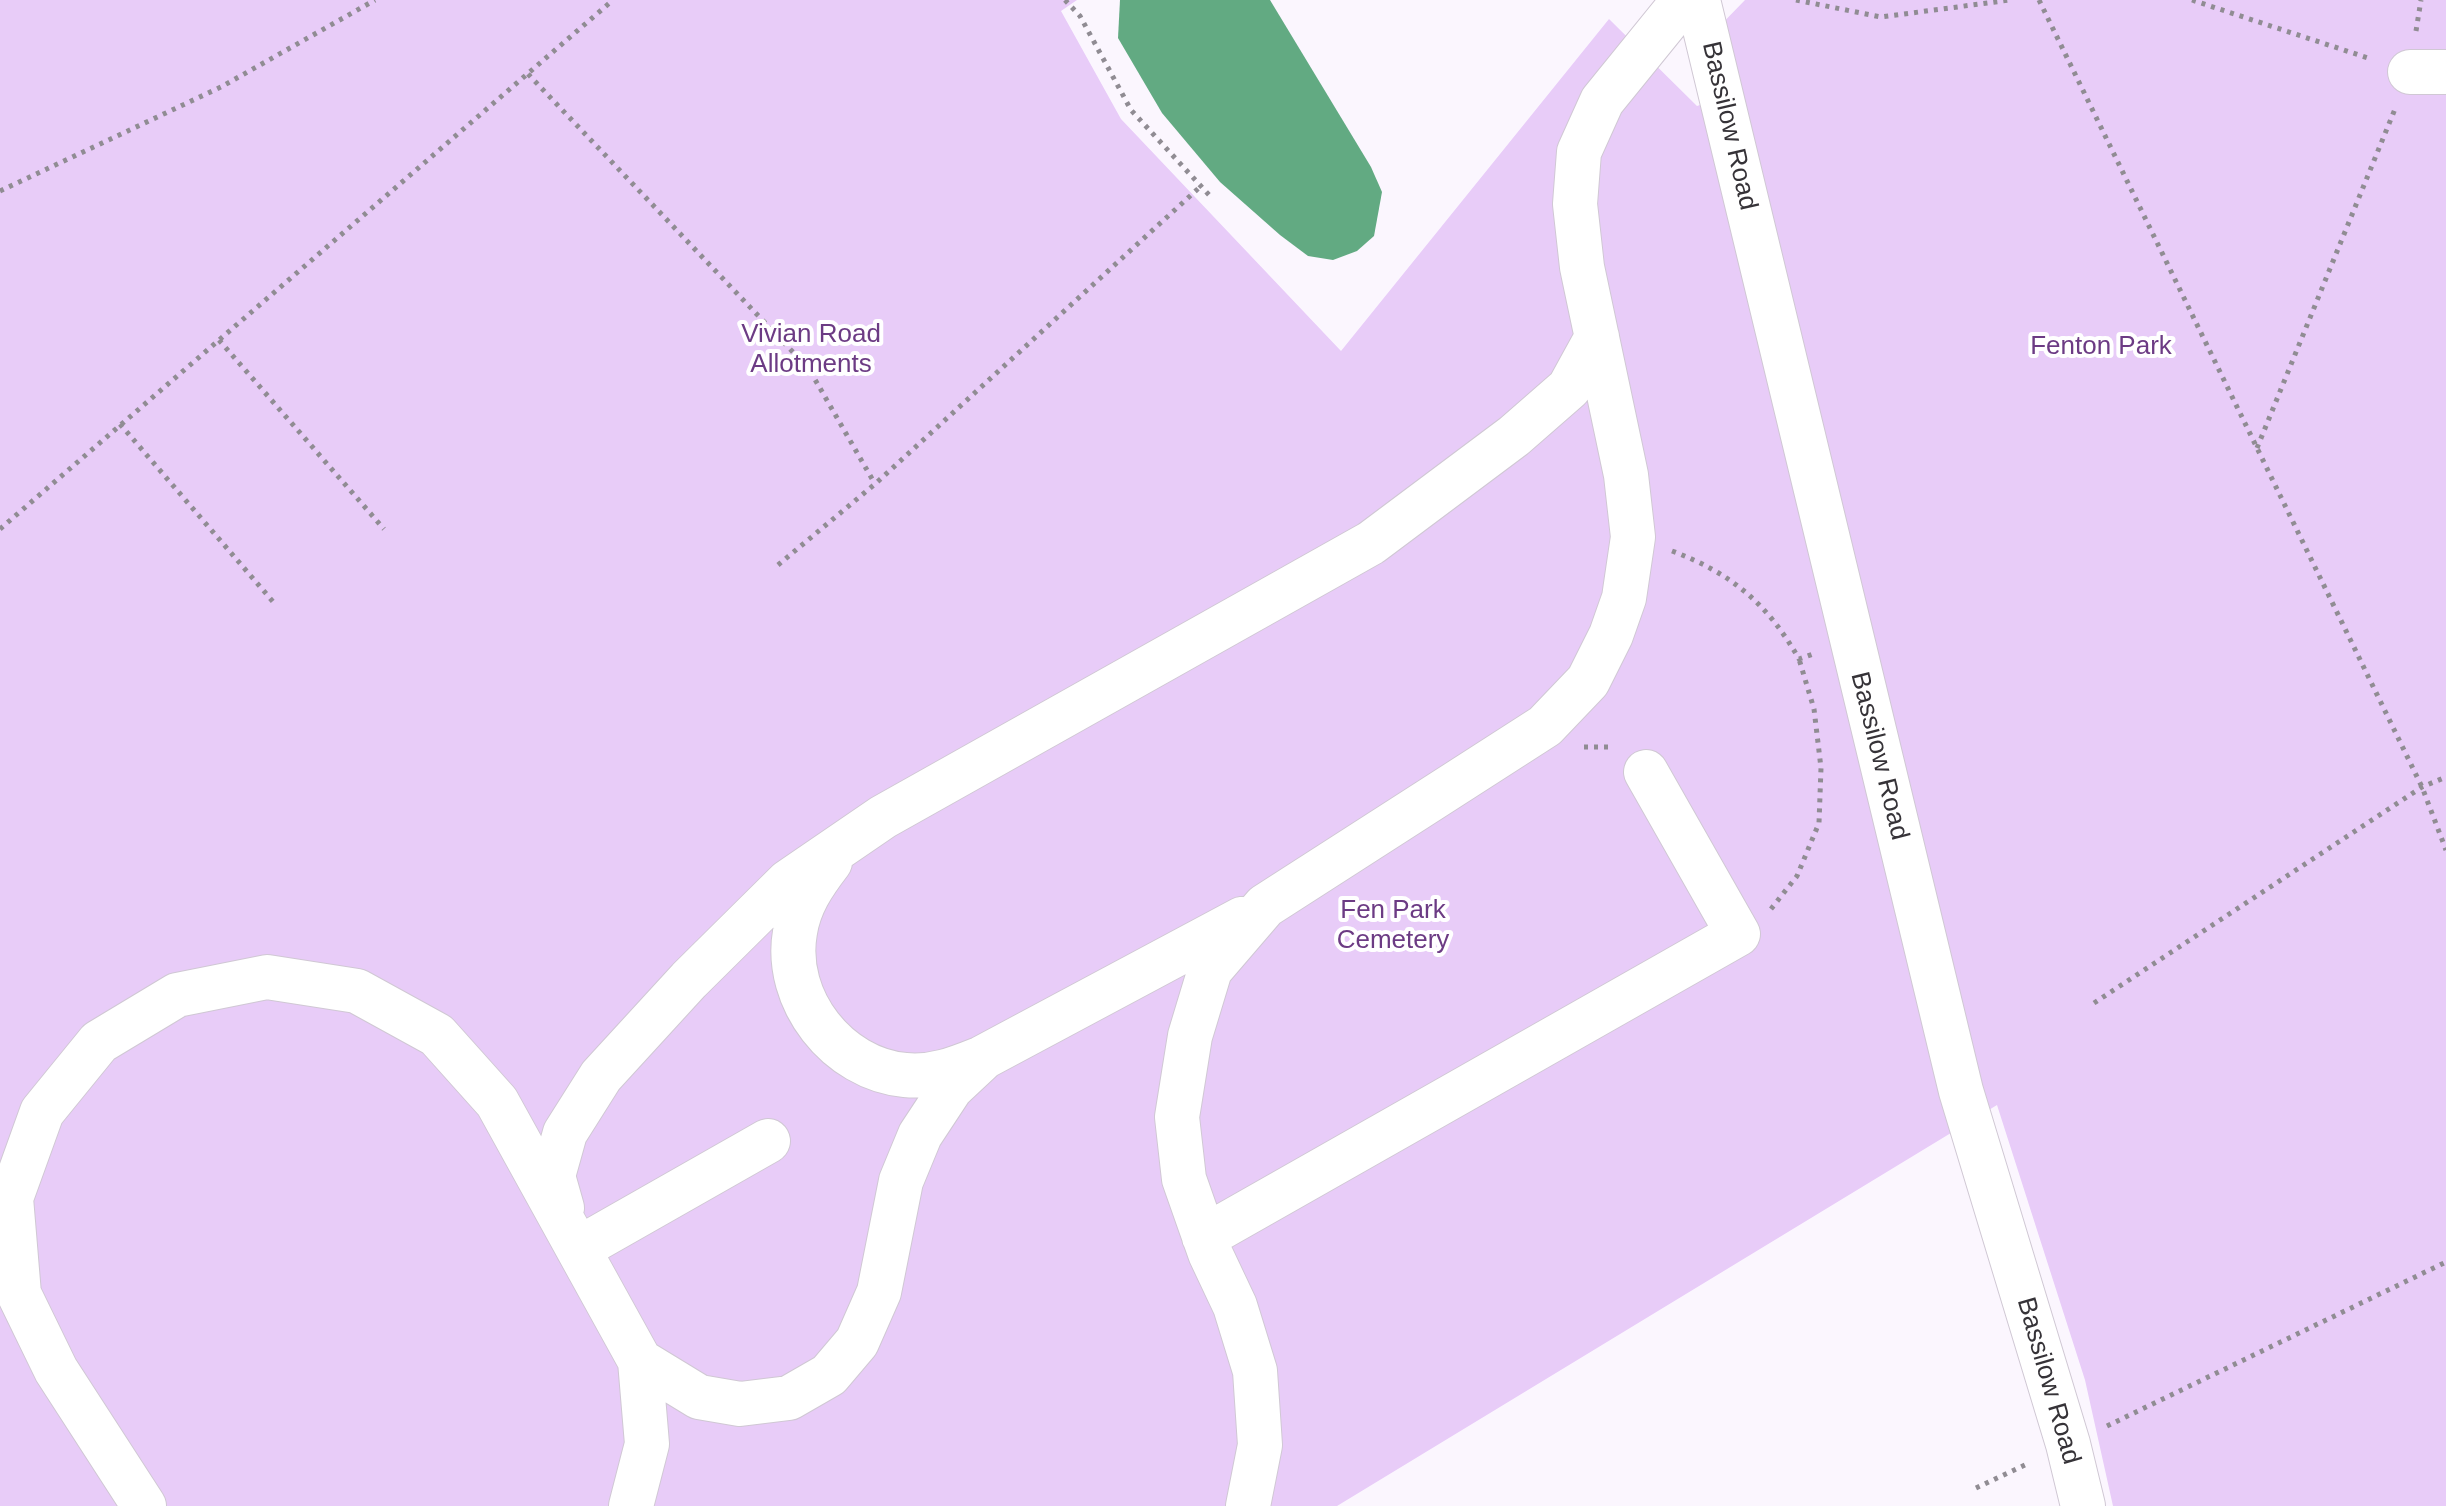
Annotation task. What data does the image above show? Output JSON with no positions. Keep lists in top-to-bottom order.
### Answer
{
  "streets": {
    "street": ["Bassilow Road"]
  },
  "parks": ["Vivian Road Allotments", "Fenton Park", "Fen Park Cemetery"]
}
